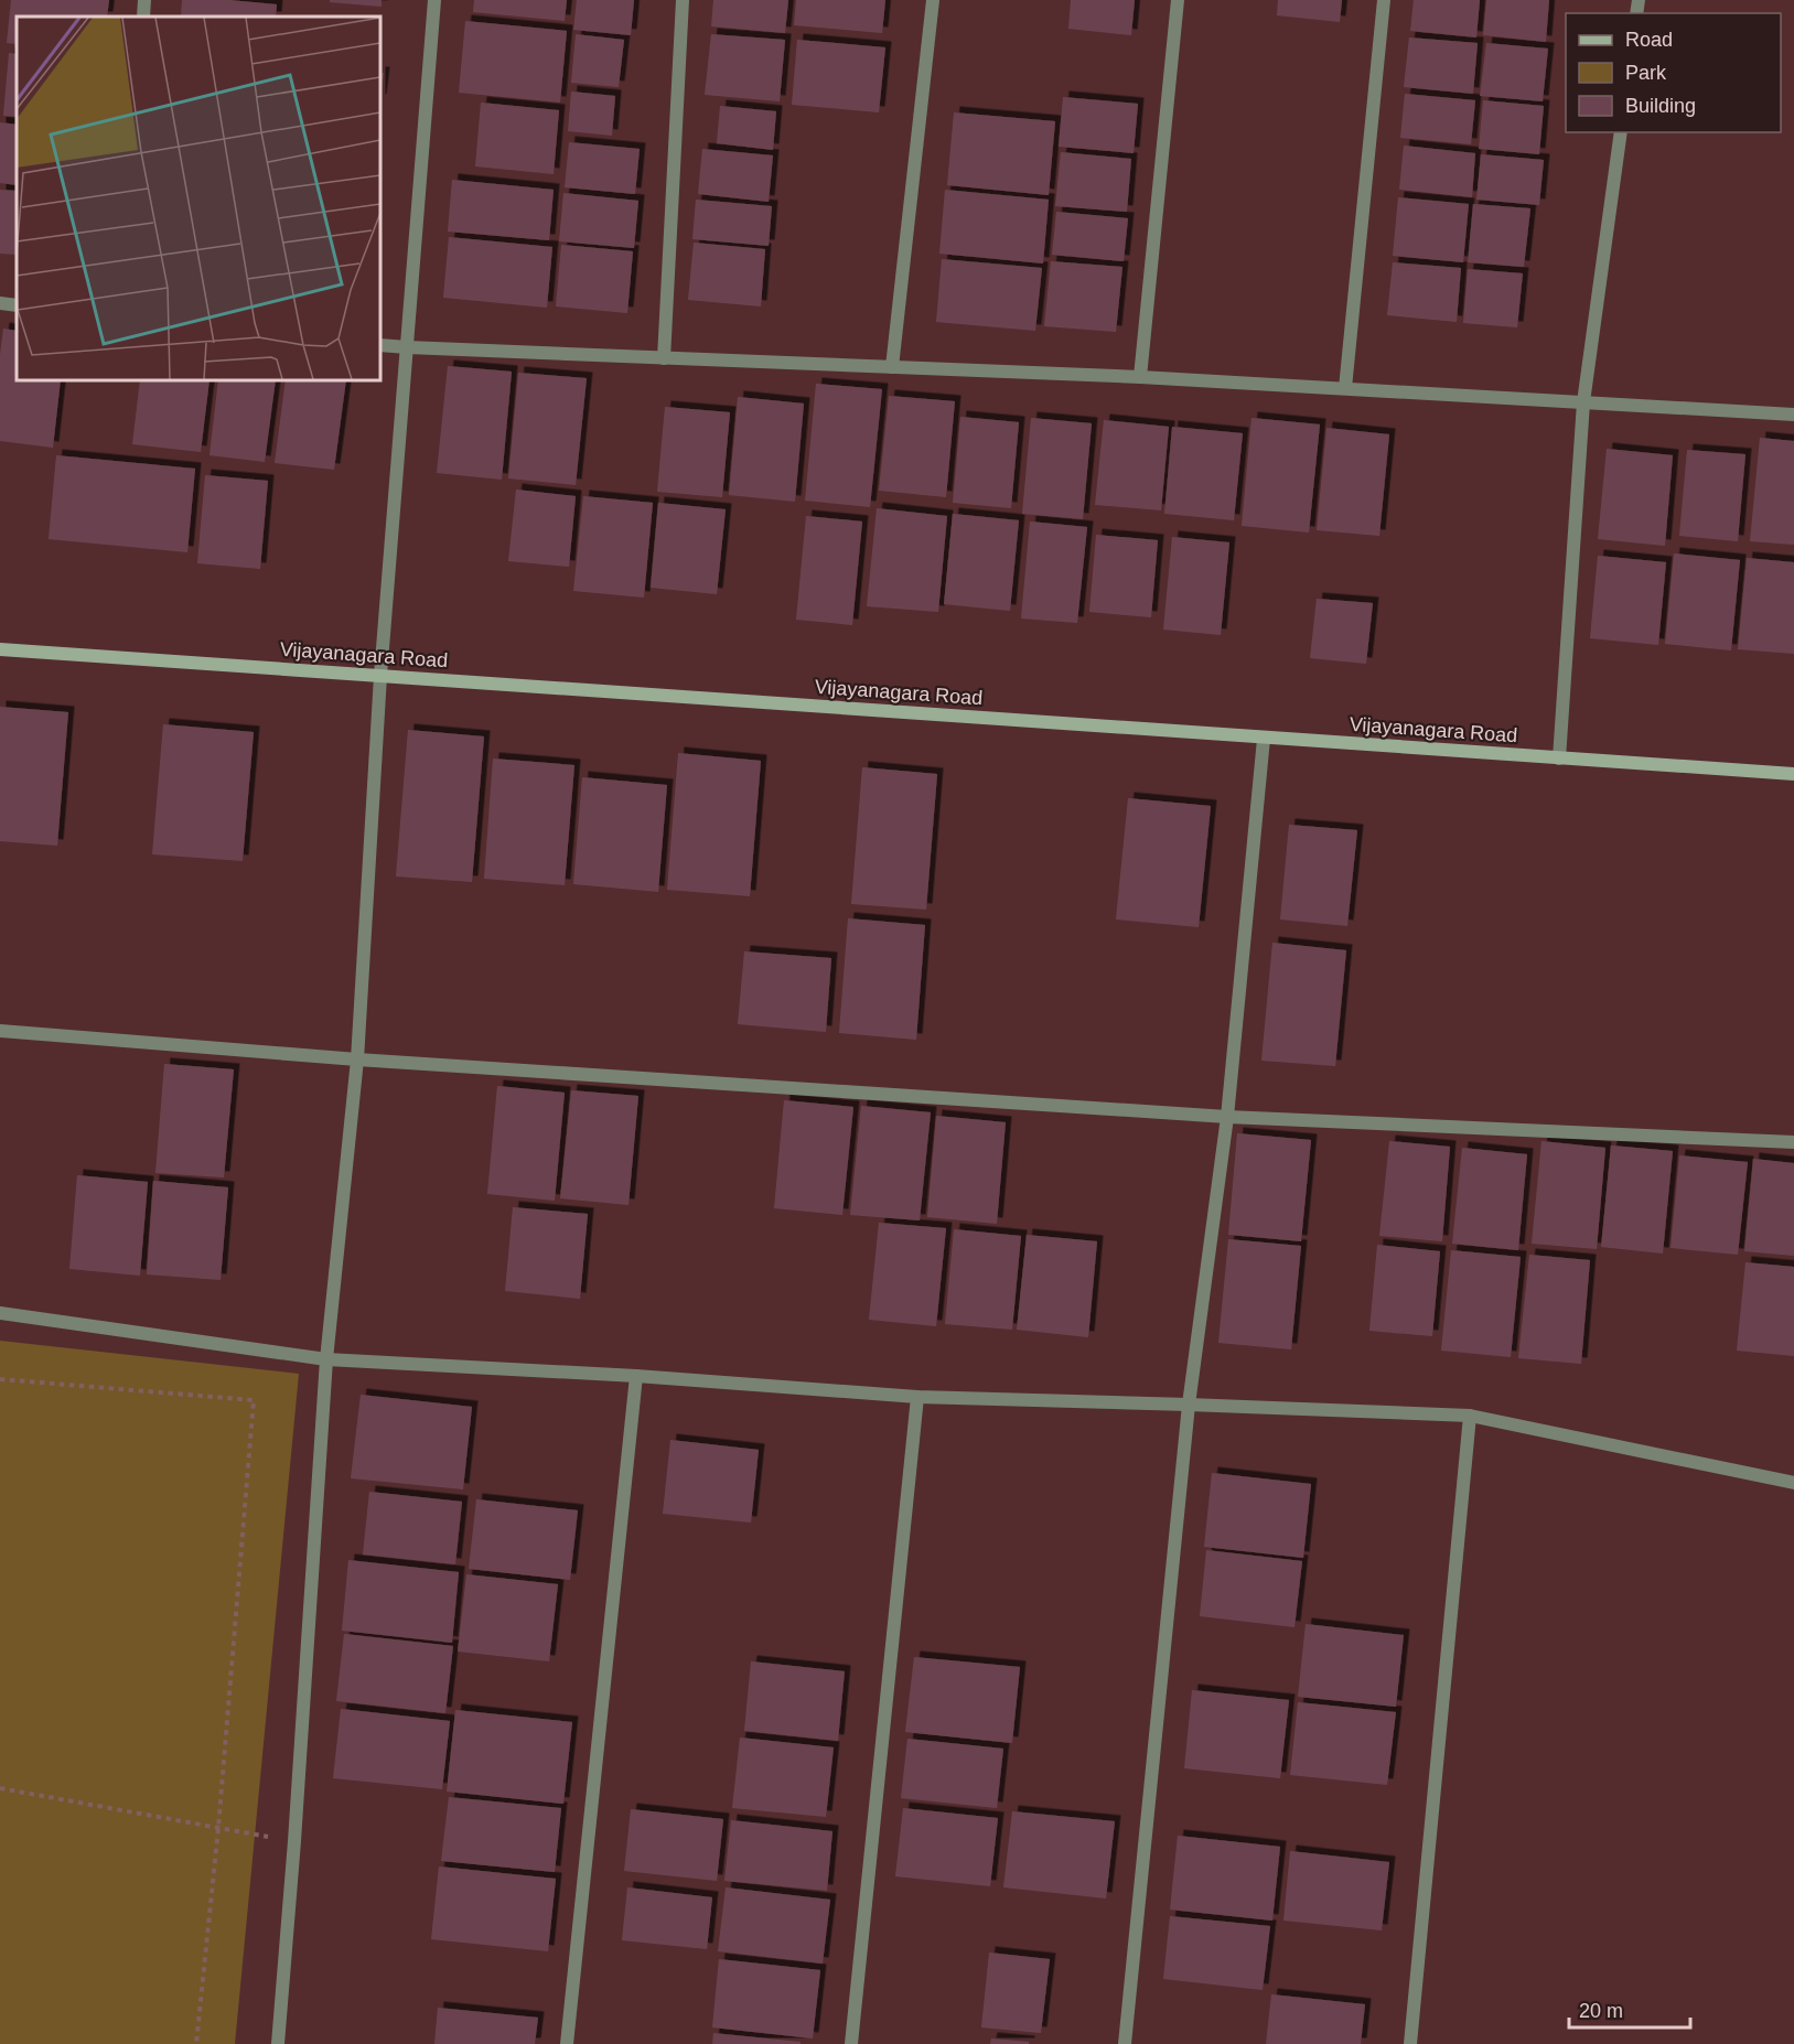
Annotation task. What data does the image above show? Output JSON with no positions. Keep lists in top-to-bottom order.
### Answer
{
  "streets": {
    "street": ["Vijayanagara Road"]
  },
  "legend": ["Road", "Park", "Building"],
  "scale_bar": "20 m"
}
